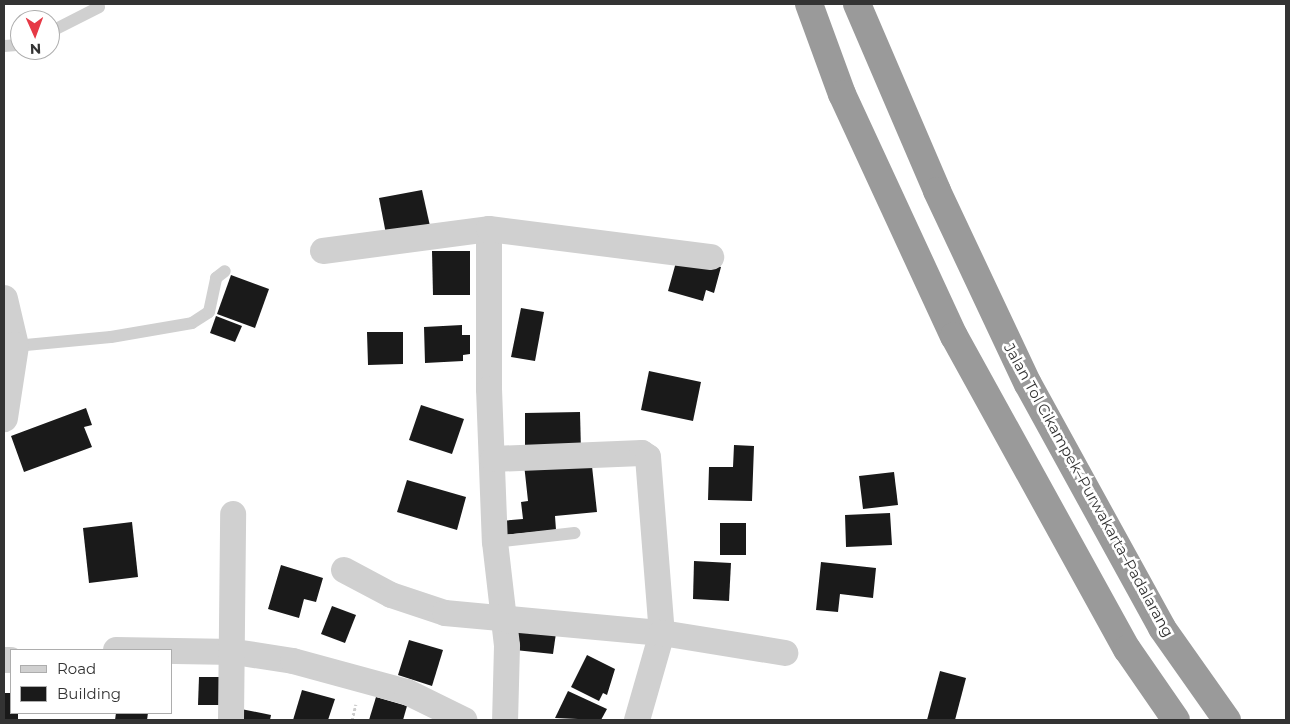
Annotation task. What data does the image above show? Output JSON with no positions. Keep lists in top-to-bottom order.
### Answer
{
  "streets": {
    "highway": ["Jalan Tol Cikampek–Purwakarta–Padalarang"]
  },
  "legend": ["Road", "Building"],
  "north": "bottom"
}
